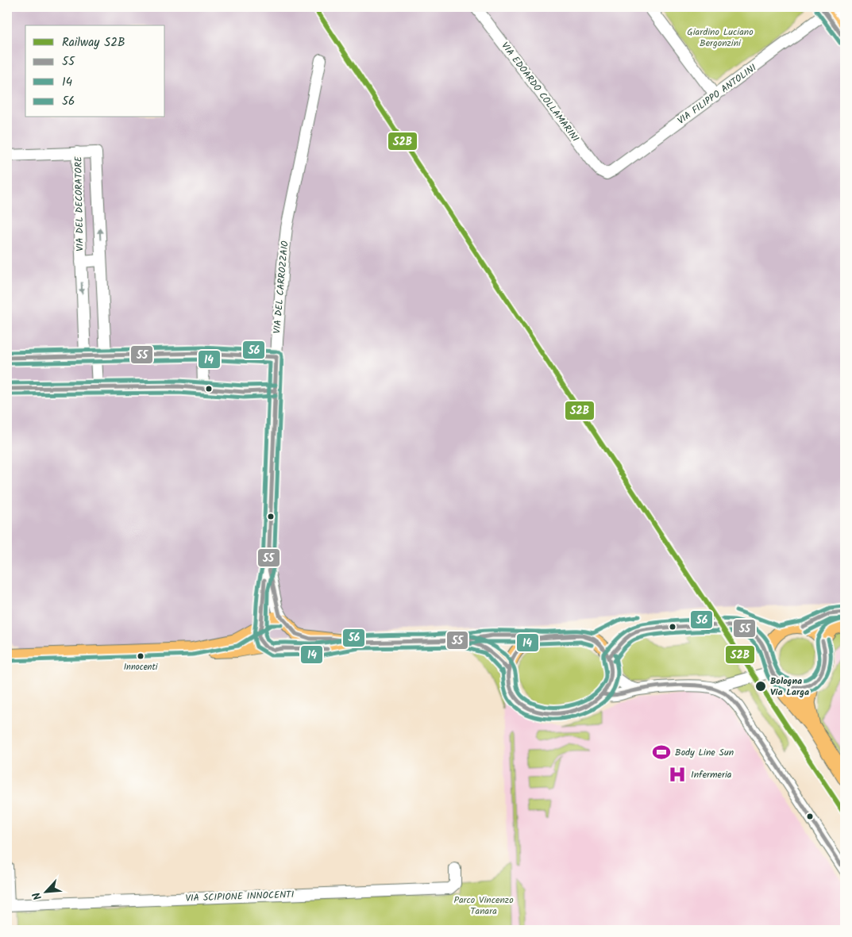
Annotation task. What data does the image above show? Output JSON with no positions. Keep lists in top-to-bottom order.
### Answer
{
  "streets": {
    "street": [
      "VIA EDOARDO COLLAMARINI",
      "VIA FILIPPO ANTOLINI",
      "VIA DEL DECORATORE",
      "VIA DEL CARROZZAIO",
      "VIA SCIPIONE INNOCENTI"
    ]
  },
  "crossings": [
    ["VIA EDOARDO COLLAMARINI", "VIA FILIPPO ANTOLINI"]
  ],
  "parks": ["Giardino Luciano Bergonzini", "Parco Vincenzo Tanara"],
  "places": {
    "other": ["Innocenti", "Bologna Via Larga"],
    "sports": ["Body Line Sun"],
    "hospital": ["Infermeria"]
  },
  "lines": [
    "rail line S2B",
    "transit line 55",
    "transit line 14",
    "transit line 56"
  ],
  "legend": [
    "Railway S2B",
    "55",
    "14",
    "56"
  ],
  "north": "bottom left"
}
